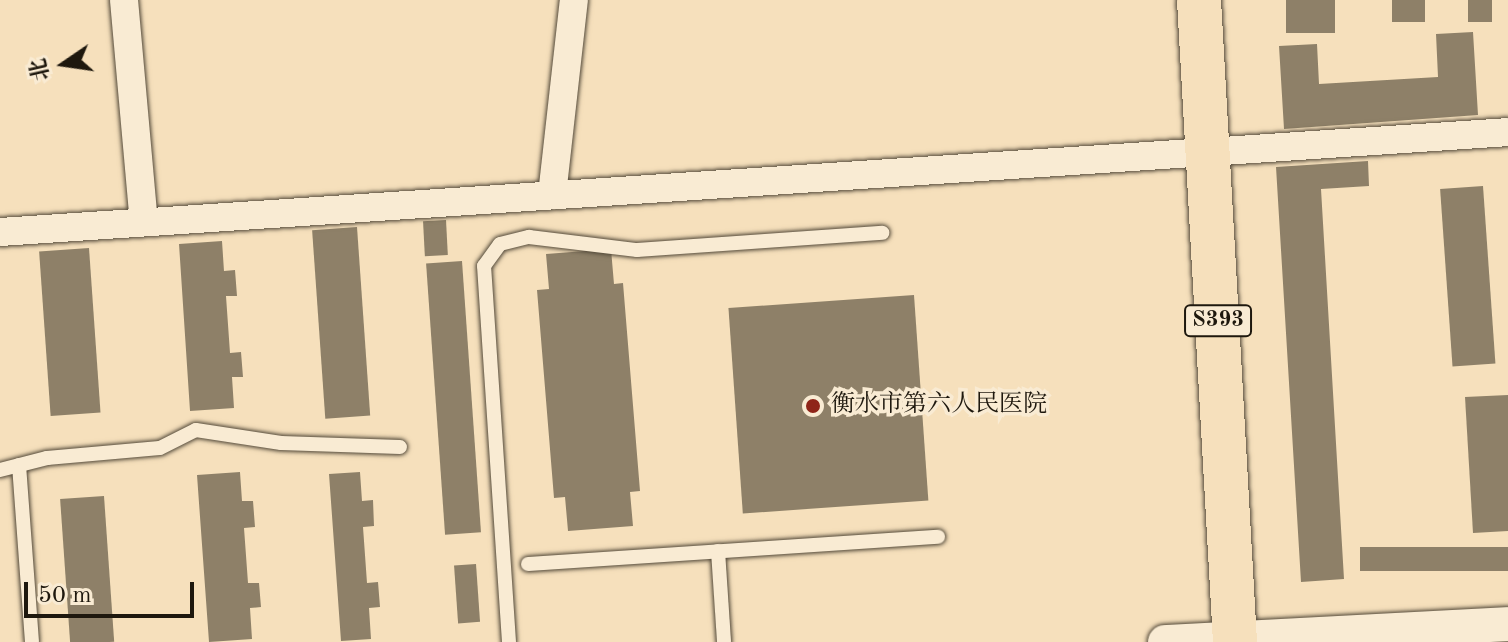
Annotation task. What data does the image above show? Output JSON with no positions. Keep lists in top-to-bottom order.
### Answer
{
  "streets": {
    "main road": ["S393"]
  },
  "places": ["衡水市第六人民医院"],
  "scale_bar": "50 m",
  "north": "left"
}
